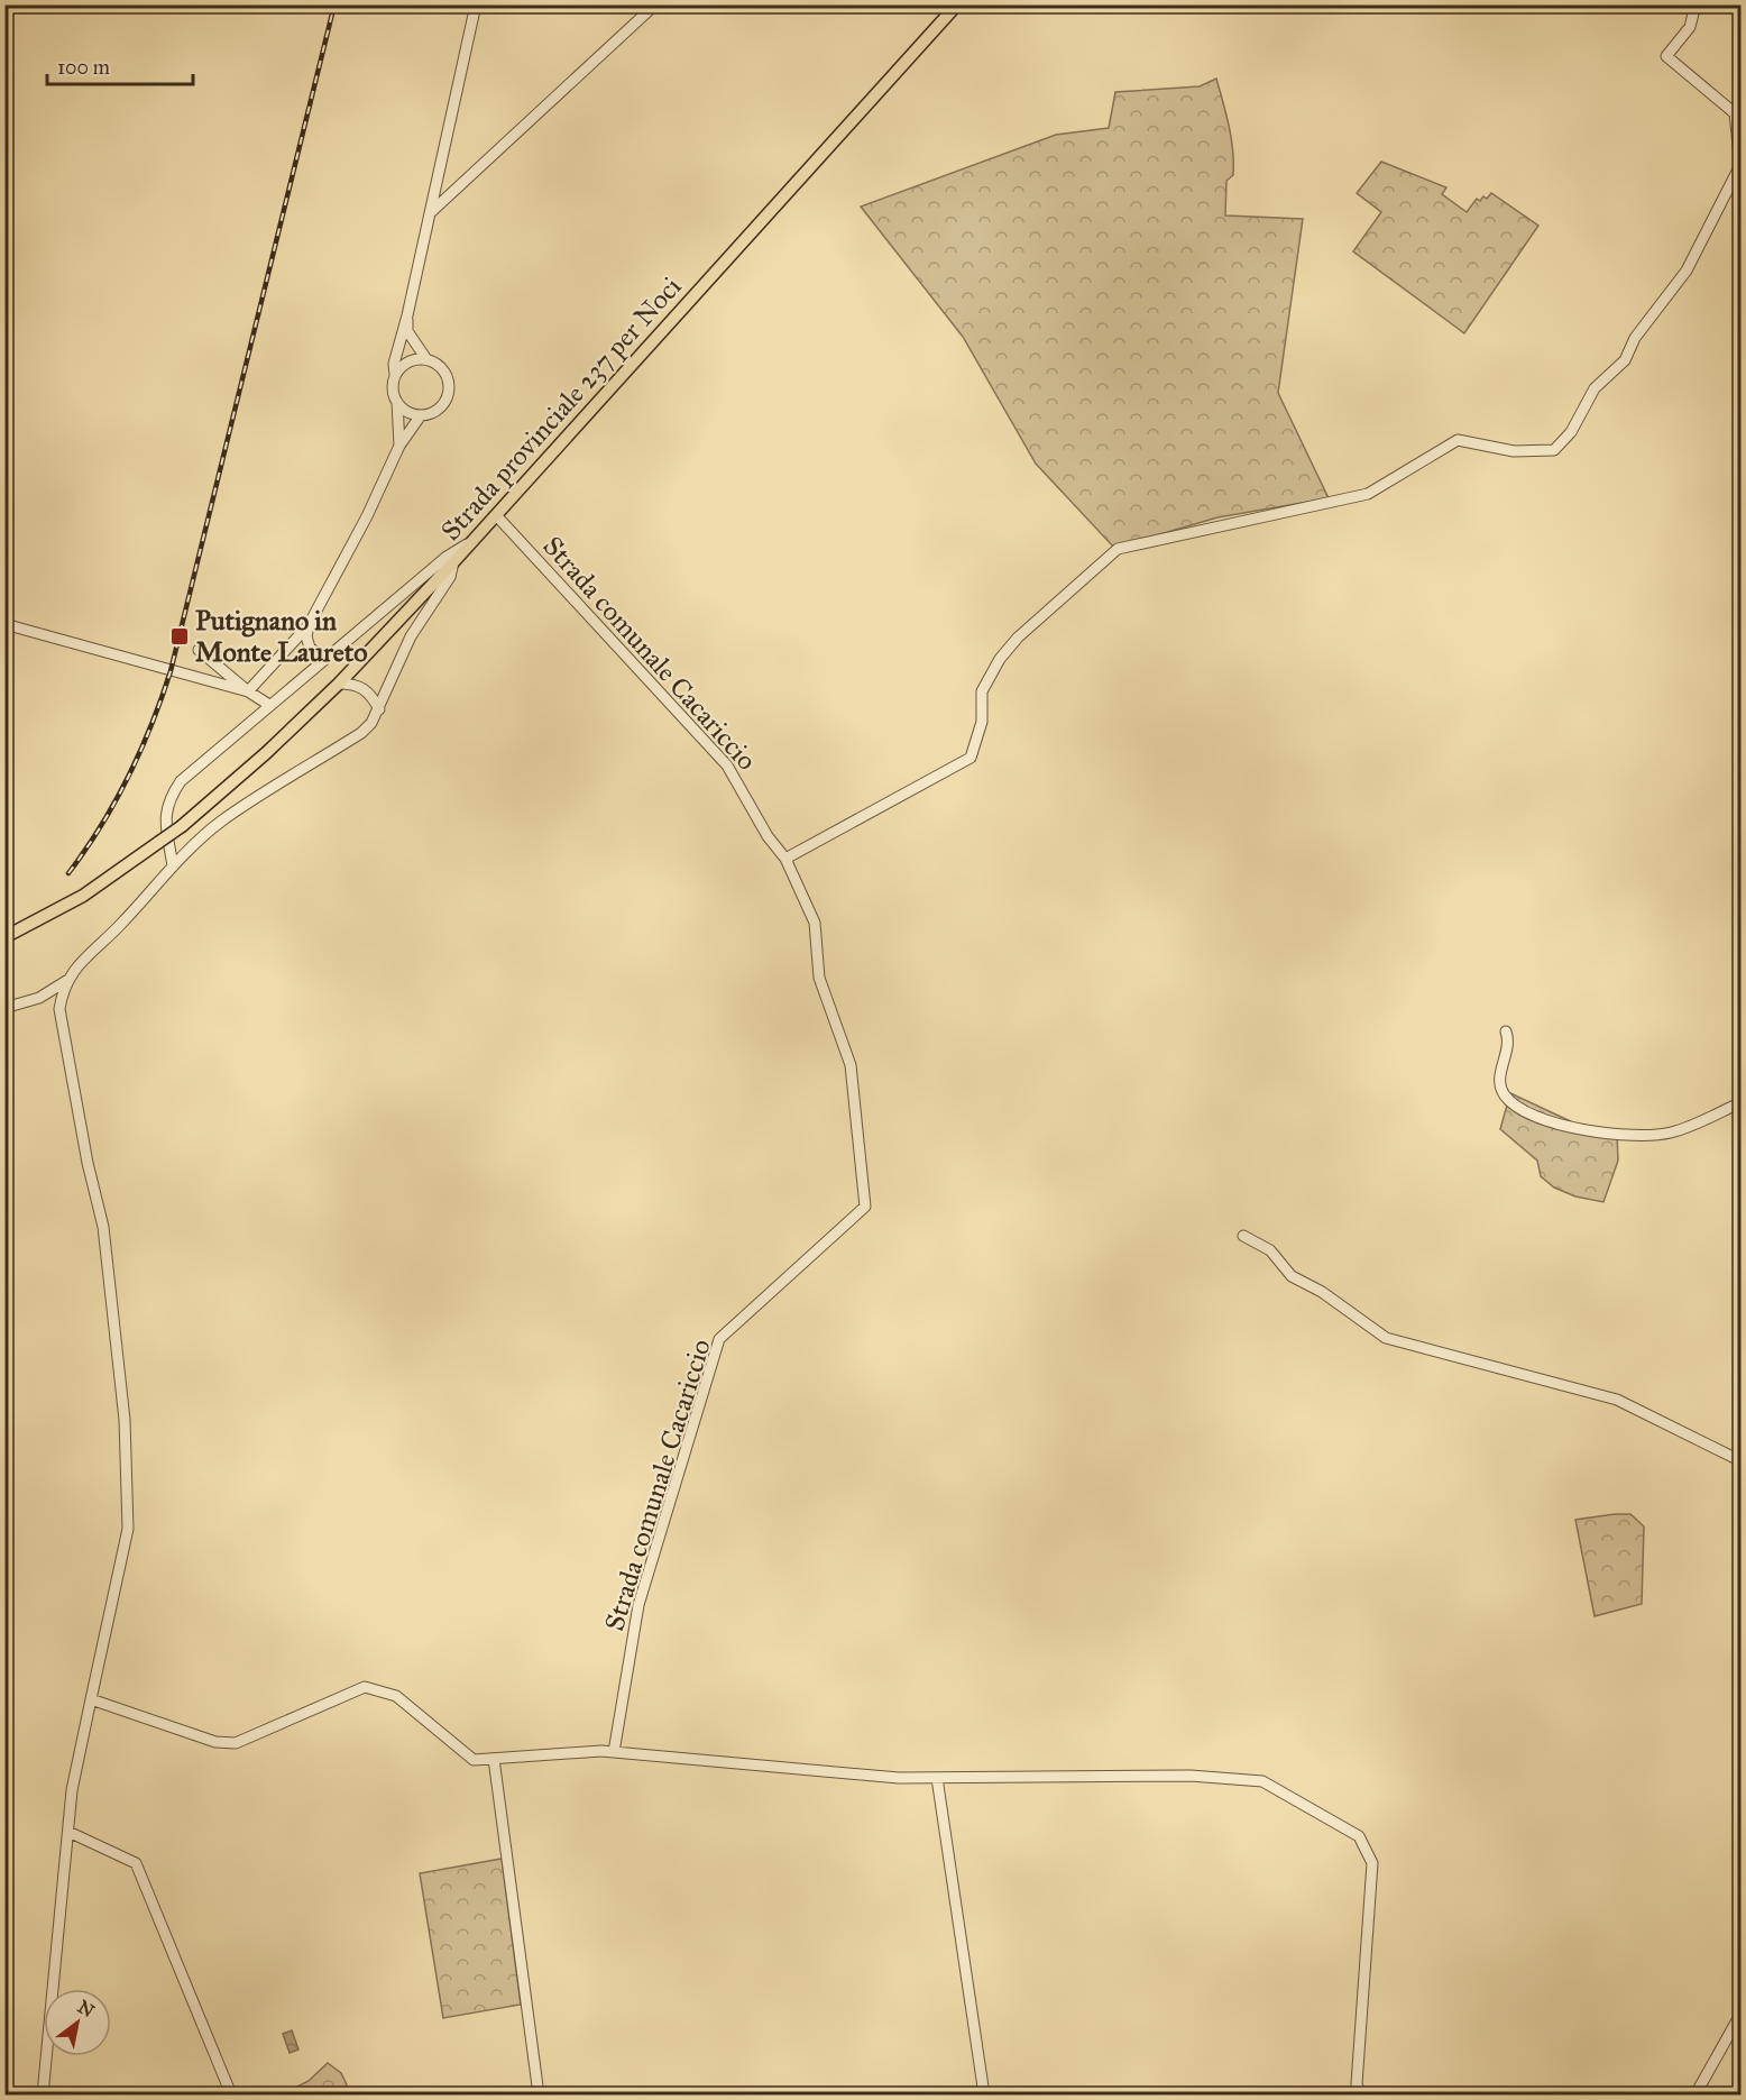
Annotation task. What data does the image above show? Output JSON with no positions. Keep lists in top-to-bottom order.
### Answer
{
  "streets": {
    "main road": ["Strada provinciale 237 per Noci"],
    "street": ["Strada comunale Cacariccio"]
  },
  "crossings": [
    ["Strada provinciale 237 per Noci", "Strada comunale Cacariccio"]
  ],
  "places": {
    "transit": ["Putignano in Monte Laureto"]
  },
  "scale_bar": "100 m",
  "north": "top right"
}
